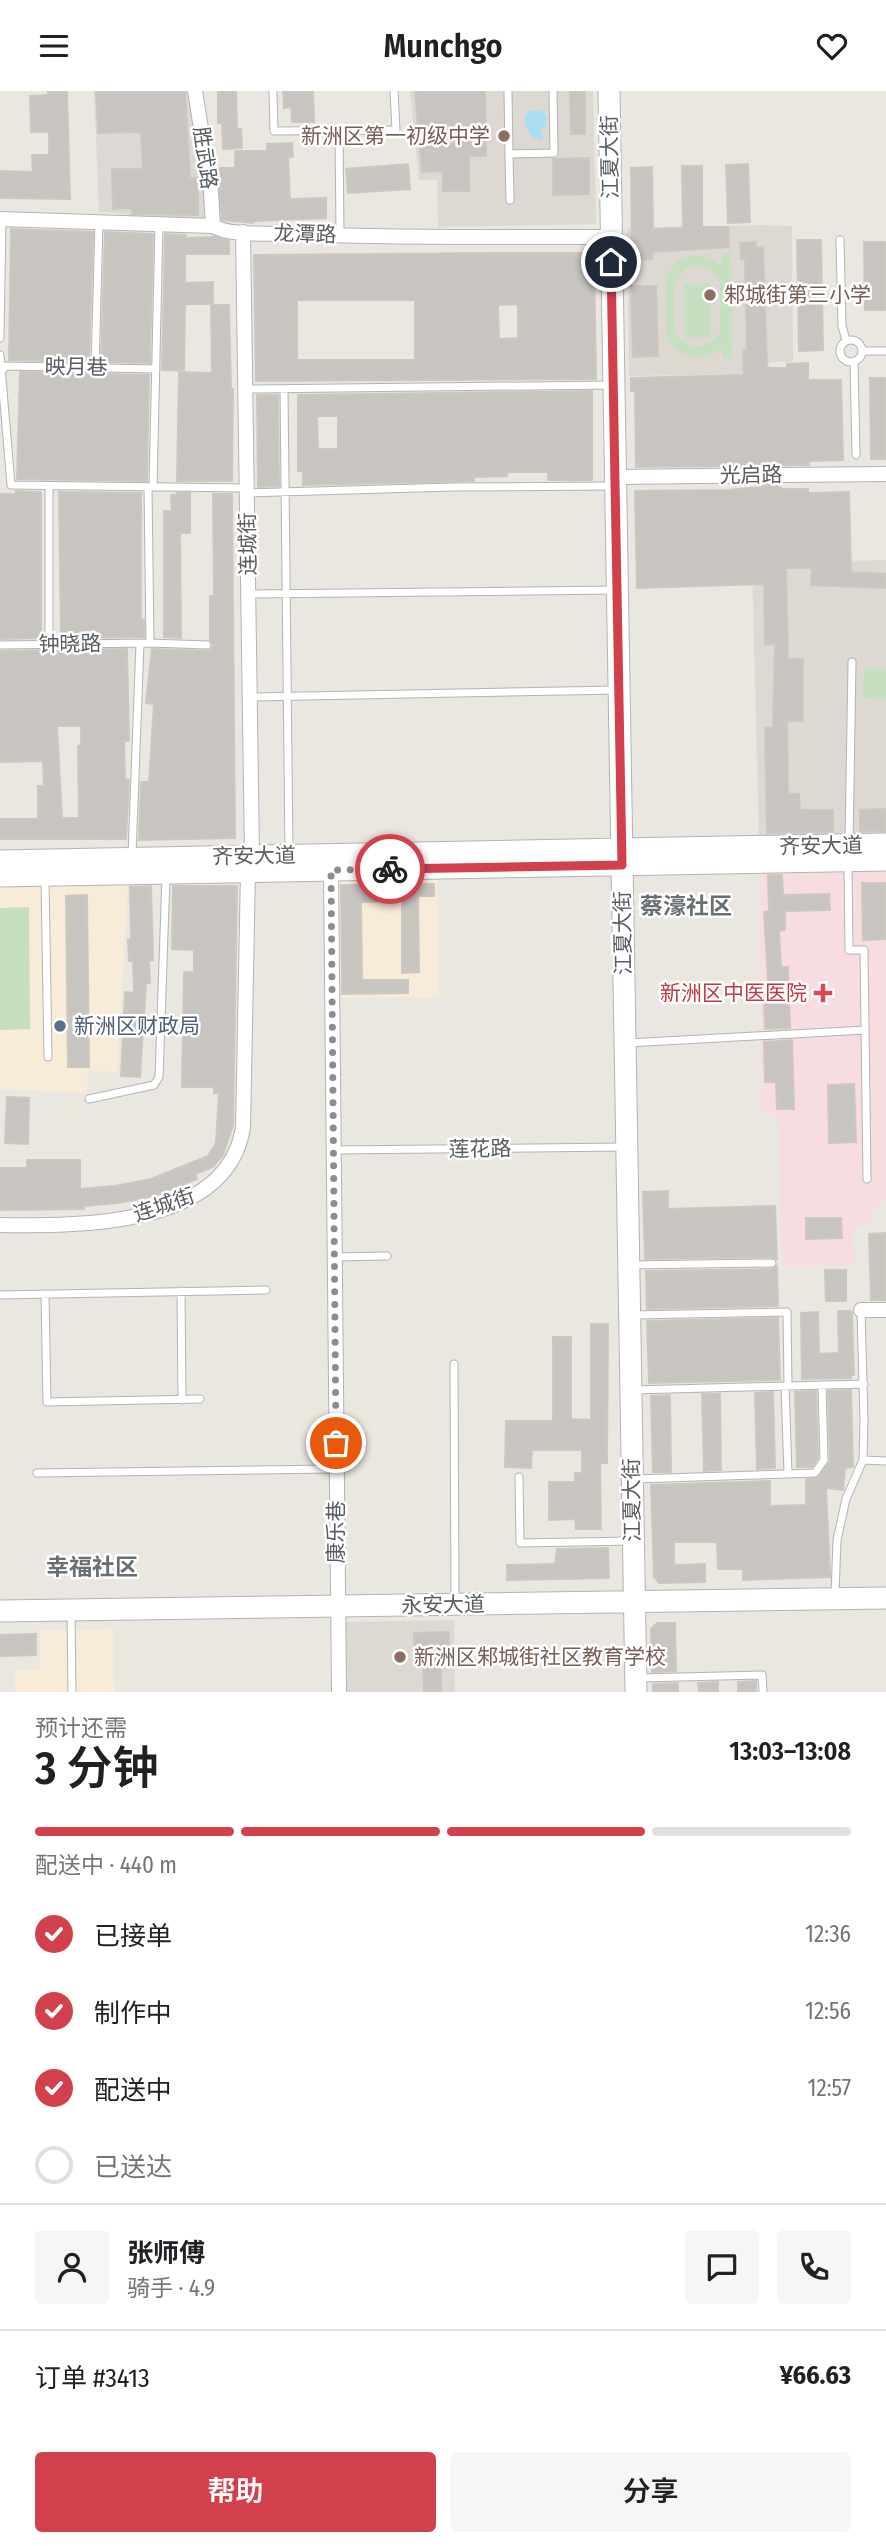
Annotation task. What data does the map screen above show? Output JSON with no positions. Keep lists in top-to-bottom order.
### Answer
{
  "streets": {
    "street": [
      "江夏大街",
      "胜武路",
      "龙潭路",
      "光启路",
      "连城街",
      "齐安大道",
      "康乐巷",
      "永安大道"
    ],
    "lane": ["映月巷", "钟晓路", "莲花路"]
  },
  "crossings": [
    ["江夏大街", "龙潭路"],
    ["江夏大街", "光启路"],
    ["江夏大街", "齐安大道"],
    ["江夏大街", "莲花路"],
    ["江夏大街", "永安大道"],
    ["胜武路", "龙潭路"],
    ["龙潭路", "连城街"],
    ["连城街", "齐安大道"],
    ["齐安大道", "康乐巷"],
    ["莲花路", "康乐巷"],
    ["康乐巷", "永安大道"]
  ],
  "districts": ["蔡濠社区", "幸福社区"],
  "places": {
    "other": [
      "新洲区第一初级中学",
      "邾城街第三小学",
      "新洲区财政局",
      "新洲区邾城街社区教育学校"
    ],
    "health": ["新洲区中医医院"]
  },
  "page": {
    "header": "Munchgo",
    "heading": ["3 分钟", "预计还需", "13:03–13:08"],
    "panel": [
      "张师傅",
      "骑手 · 4.9",
      "订单 #3413",
      "¥66.63"
    ],
    "bar": "配送中 · 440 m",
    "list": [
      ["已接单", "12:36"],
      ["制作中", "12:56"],
      ["配送中", "12:57"],
      "已送达"
    ],
    "buttons": ["帮助", "分享"]
  }
}
